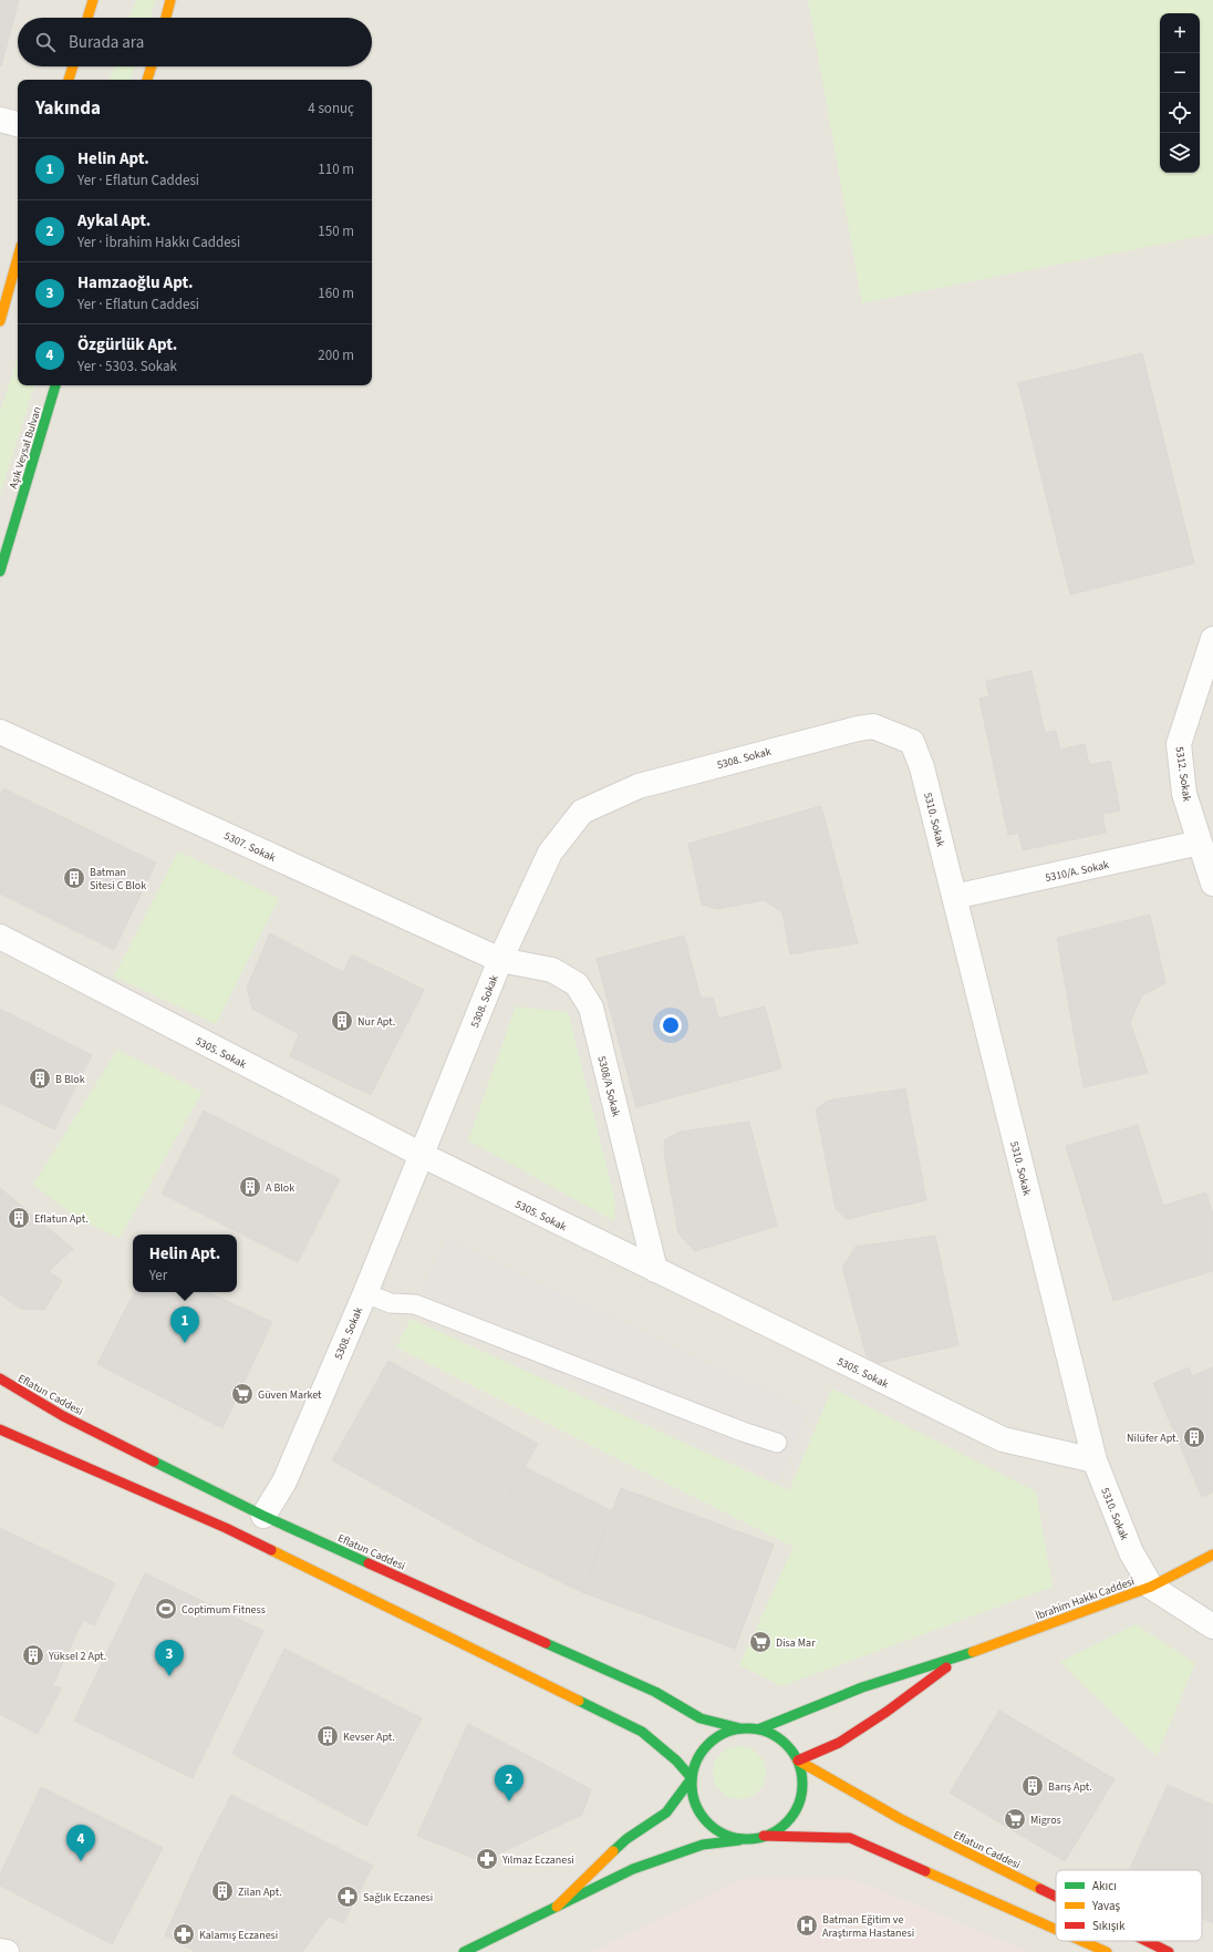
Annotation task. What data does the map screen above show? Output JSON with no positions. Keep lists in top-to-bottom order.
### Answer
{
  "streets": {
    "main road": ["Aşık Veysal Bulvarı", "Eflatun Caddesi", "İbrahim Hakkı Caddesi"],
    "street": [
      "5308. Sokak",
      "5312. Sokak",
      "5310. Sokak",
      "5307. Sokak",
      "5310/A. Sokak",
      "5305. Sokak",
      "5308/A Sokak"
    ]
  },
  "crossings": [
    ["5308. Sokak", "5310. Sokak"],
    ["5308. Sokak", "5307. Sokak"],
    ["5308. Sokak", "5305. Sokak"],
    ["5308. Sokak", "5308/A Sokak"],
    ["5308. Sokak", "Eflatun Caddesi"],
    ["5312. Sokak", "5310/A. Sokak"],
    ["5310. Sokak", "5310/A. Sokak"],
    ["5310. Sokak", "5305. Sokak"],
    ["5310. Sokak", "İbrahim Hakkı Caddesi"],
    ["5307. Sokak", "5308/A Sokak"],
    ["5305. Sokak", "5308/A Sokak"]
  ],
  "places": {
    "building": [
      "Batman Sitesi C Blok",
      "Nur Apt.",
      "B Blok",
      "A Blok",
      "Eflatun Apt.",
      "Nilüfer Apt.",
      "Yüksel 2 Apt.",
      "Kevser Apt.",
      "Barış Apt.",
      "Zilan Apt."
    ],
    "supermarket": ["Güven Market", "Disa Mar", "Migros"],
    "sports": ["Coptimum Fitness"],
    "pharmacy": ["Yılmaz Eczanesi", "Sağlık Eczanesi", "Kalamış Eczanesi"],
    "hospital": ["Batman Eğitim ve Araştırma Hastanesi"]
  },
  "legend": ["Akıcı", "Yavaş", "Sıkışık"],
  "page": {
    "map_buttons": ["+", "−"],
    "search": "Burada ara",
    "heading": ["Yakında", "4 sonuç"],
    "list": [
      {
        "mark": "1",
        "name": "Helin Apt.",
        "note": "Yer · Eflatun Caddesi",
        "value": "110 m"
      },
      {
        "mark": "2",
        "name": "Aykal Apt.",
        "note": "Yer · İbrahim Hakkı Caddesi",
        "value": "150 m"
      },
      {
        "mark": "3",
        "name": "Hamzaoğlu Apt.",
        "note": "Yer · Eflatun Caddesi",
        "value": "160 m"
      },
      {
        "mark": "4",
        "name": "Özgürlük Apt.",
        "note": "Yer · 5303. Sokak",
        "value": "200 m"
      }
    ],
    "popup": ["Helin Apt.", "Yer"],
    "pins": [
      "1",
      "3",
      "2",
      "4"
    ]
  }
}
